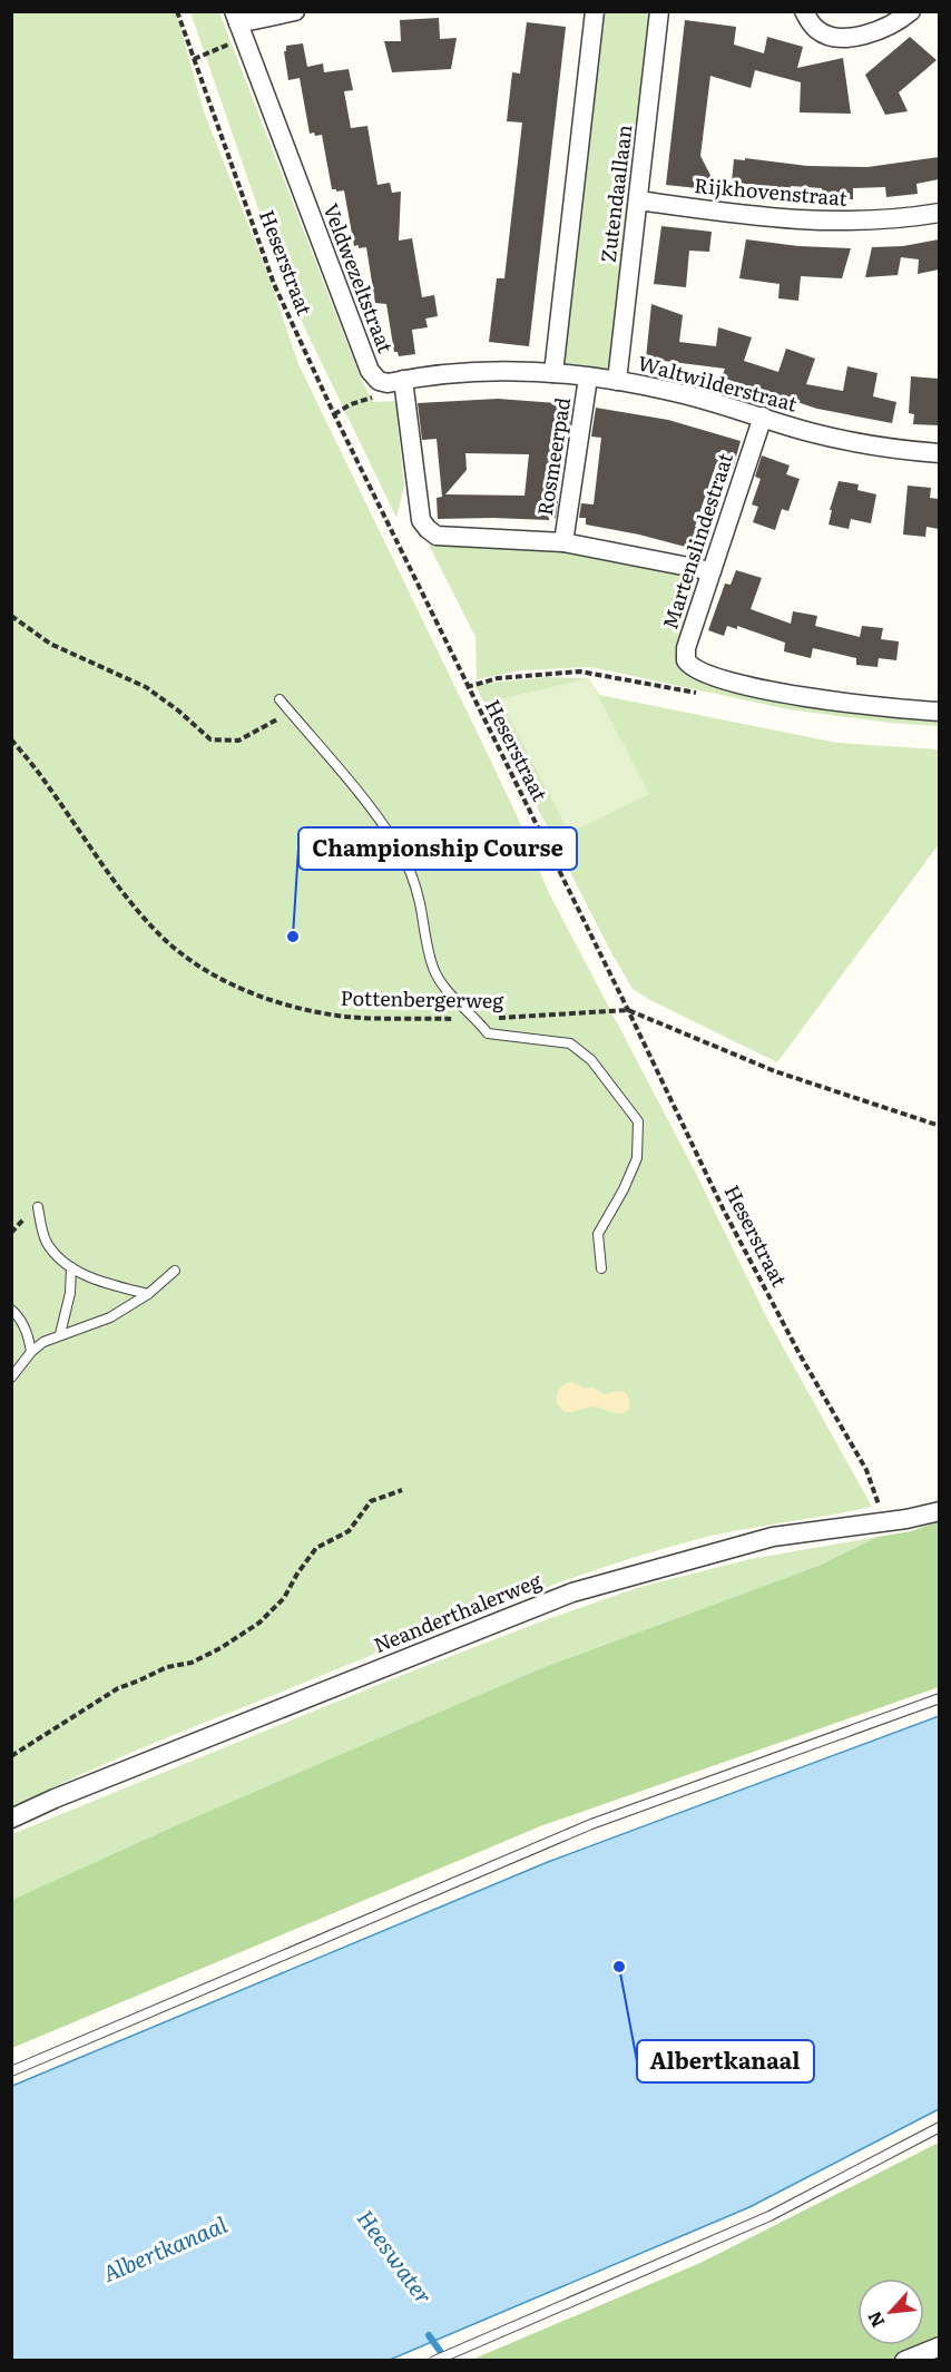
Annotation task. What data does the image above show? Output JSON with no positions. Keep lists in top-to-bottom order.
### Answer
{
  "streets": {
    "street": [
      "Rijkhovenstraat",
      "Zutendaallaan",
      "Veldwezeltstraat",
      "Waltwilderstraat",
      "Rosmeerpad",
      "Martenslindestraat",
      "Neanderthalerweg"
    ],
    "path": ["Heserstraat", "Pottenbergerweg"]
  },
  "crossings": [
    ["Rijkhovenstraat", "Zutendaallaan"],
    ["Zutendaallaan", "Waltwilderstraat"],
    ["Heserstraat", "Pottenbergerweg"],
    ["Heserstraat", "Neanderthalerweg"],
    ["Veldwezeltstraat", "Waltwilderstraat"],
    ["Veldwezeltstraat", "Rosmeerpad"],
    ["Waltwilderstraat", "Rosmeerpad"],
    ["Waltwilderstraat", "Martenslindestraat"],
    ["Rosmeerpad", "Martenslindestraat"]
  ],
  "water": ["Albertkanaal", "Heeswater"],
  "places": ["Championship Course", "Albertkanaal"],
  "north": "bottom left"
}
